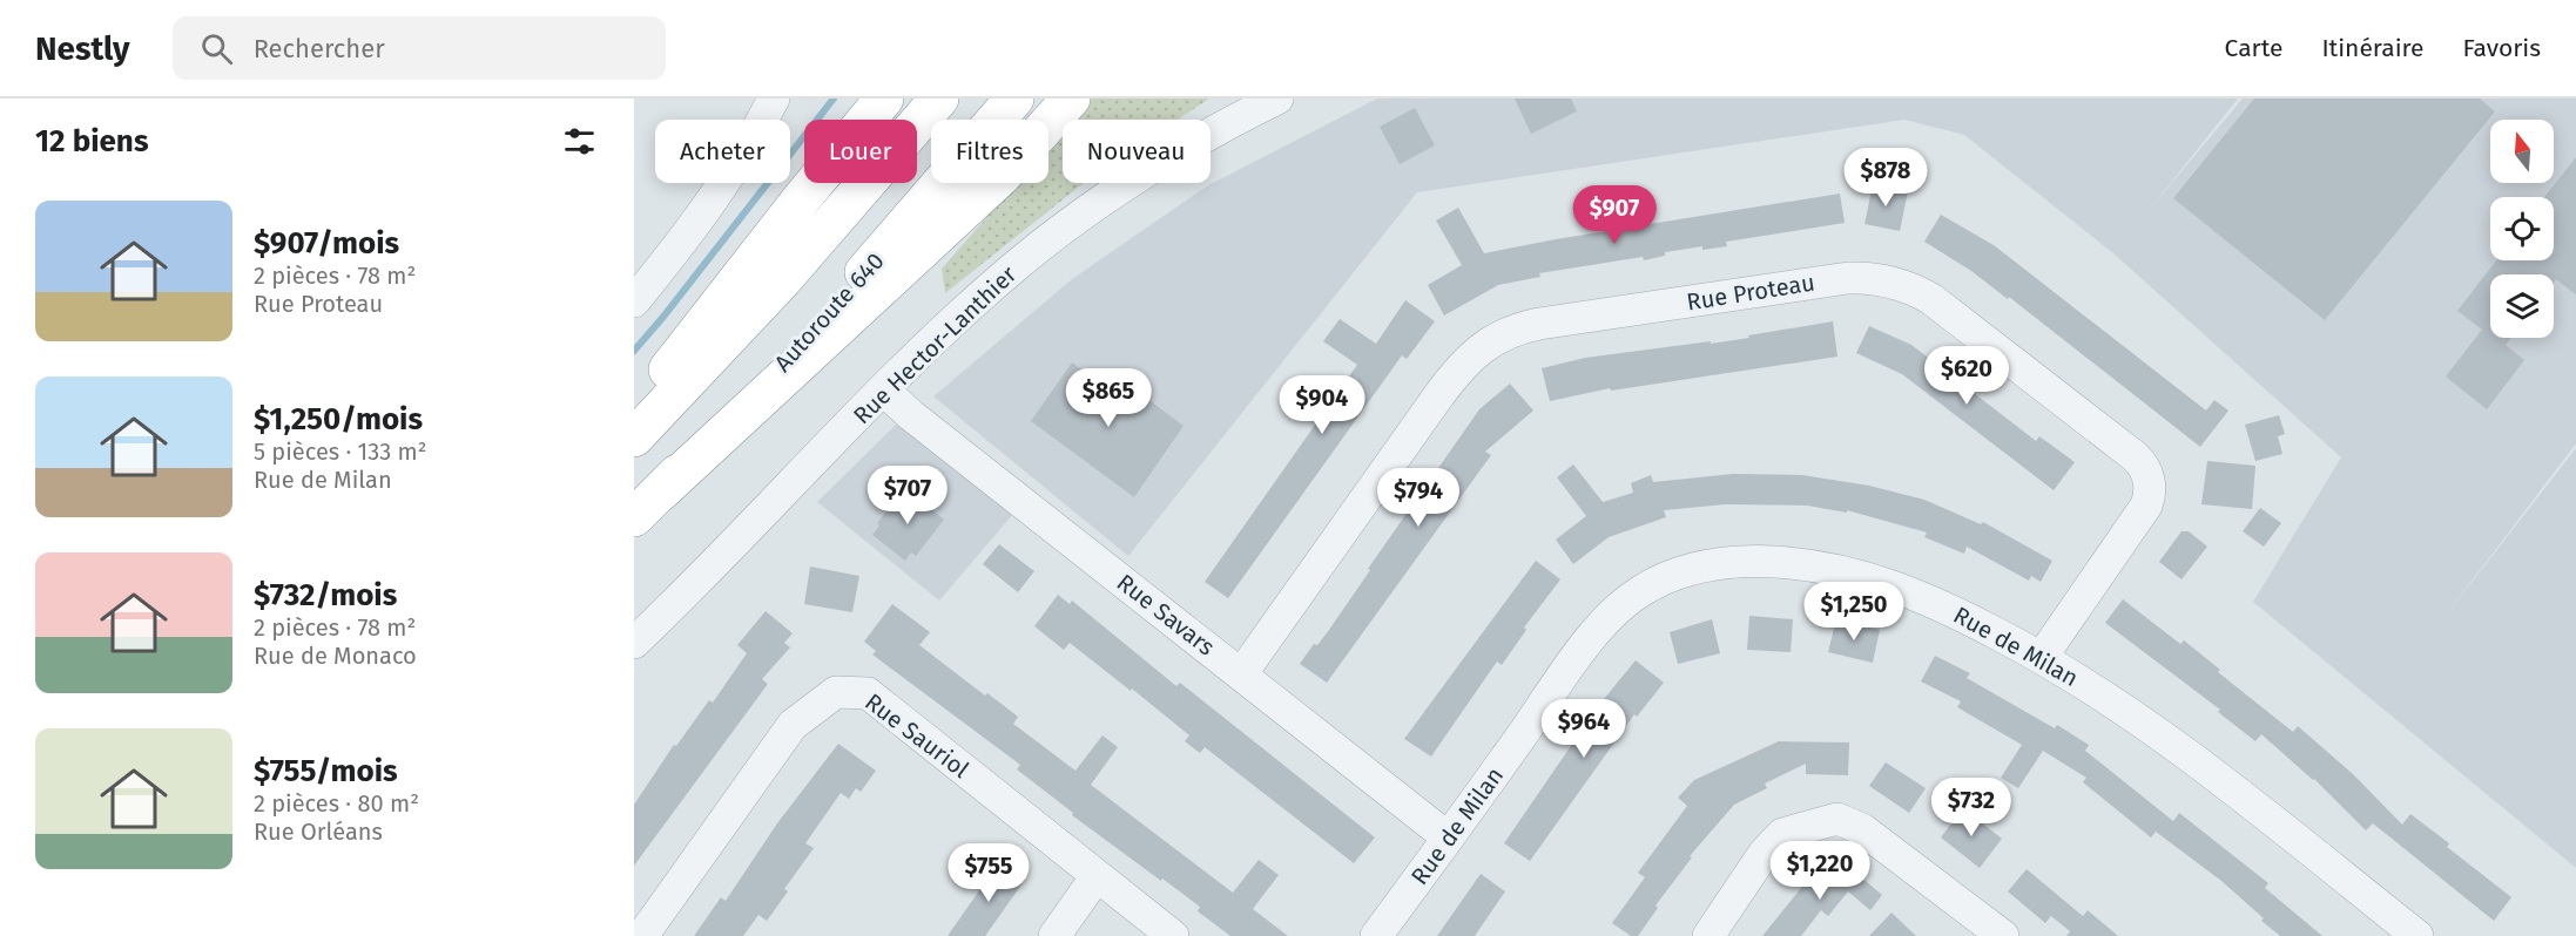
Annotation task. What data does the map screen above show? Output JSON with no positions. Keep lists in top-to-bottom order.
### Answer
{
  "streets": {
    "highway": ["Autoroute 640"],
    "street": [
      "Rue Proteau",
      "Rue Hector-Lanthier",
      "Rue Savars",
      "Rue de Milan",
      "Rue Sauriol"
    ]
  },
  "crossings": [
    ["Rue Proteau", "Rue Savars"],
    ["Rue Proteau", "Rue de Milan"],
    ["Rue Hector-Lanthier", "Rue Savars"],
    ["Rue Savars", "Rue de Milan"]
  ],
  "north": "top",
  "page": {
    "header": "Nestly",
    "search": "Rechercher",
    "nav": ["Carte", "Itinéraire", "Favoris"],
    "heading": "12 biens",
    "chip": [
      "Acheter",
      "Louer",
      "Filtres",
      "Nouveau"
    ],
    "price": [
      "$878",
      "$907",
      "$620",
      "$865",
      "$904",
      "$707",
      "$794",
      "$1,250",
      "$964",
      "$732",
      "$1,220",
      "$755"
    ],
    "list": [
      {
        "name": "$907/mois",
        "note": "2 pièces · 78 m² · Rue Proteau"
      },
      {
        "name": "$1,250/mois",
        "note": "5 pièces · 133 m² · Rue de Milan"
      },
      {
        "name": "$732/mois",
        "note": "2 pièces · 78 m² · Rue de Monaco"
      },
      {
        "name": "$755/mois",
        "note": "2 pièces · 80 m² · Rue Orléans"
      }
    ]
  }
}
